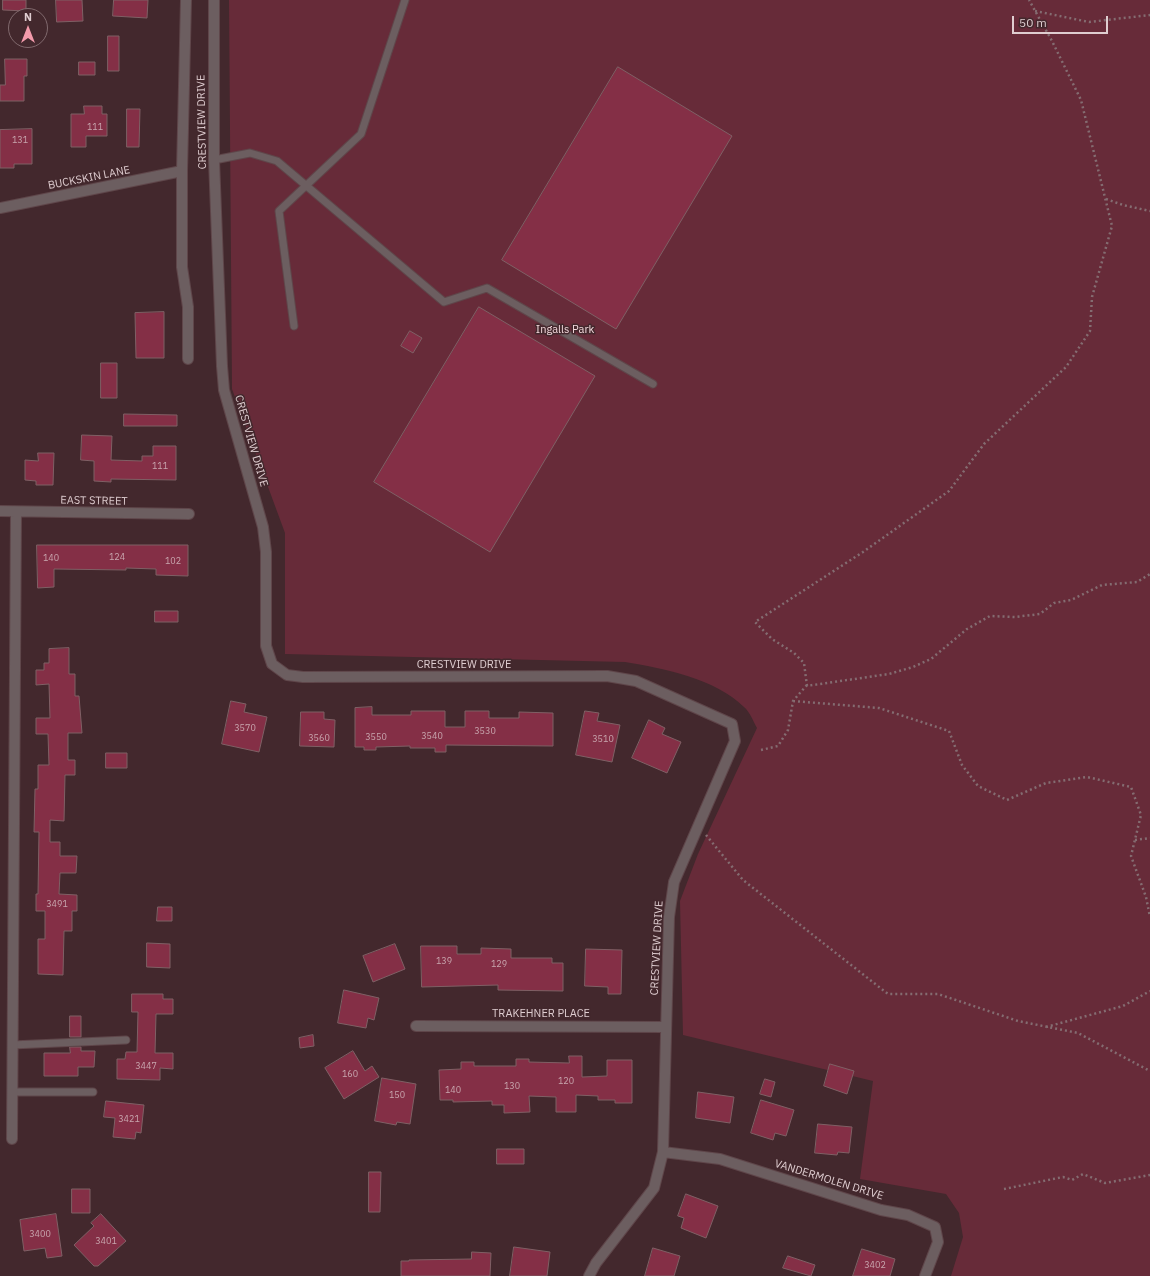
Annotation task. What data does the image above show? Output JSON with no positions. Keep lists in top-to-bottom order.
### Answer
{
  "streets": {
    "street": [
      "CRESTVIEW DRIVE",
      "BUCKSKIN LANE",
      "EAST STREET",
      "TRAKEHNER PLACE",
      "VANDERMOLEN DRIVE"
    ]
  },
  "crossings": [
    ["CRESTVIEW DRIVE", "BUCKSKIN LANE"],
    ["CRESTVIEW DRIVE", "TRAKEHNER PLACE"],
    ["CRESTVIEW DRIVE", "VANDERMOLEN DRIVE"]
  ],
  "parks": ["Ingalls Park"],
  "house_numbers": [
    "111",
    "131",
    "111",
    "124",
    "140",
    "102",
    "3570",
    "3530",
    "3540",
    "3550",
    "3560",
    "3510",
    "3491",
    "139",
    "129",
    "3447",
    "160",
    "120",
    "130",
    "140",
    "150",
    "3421",
    "3400",
    "3401",
    "3402"
  ],
  "scale_bar": "50 m",
  "north": "top"
}
